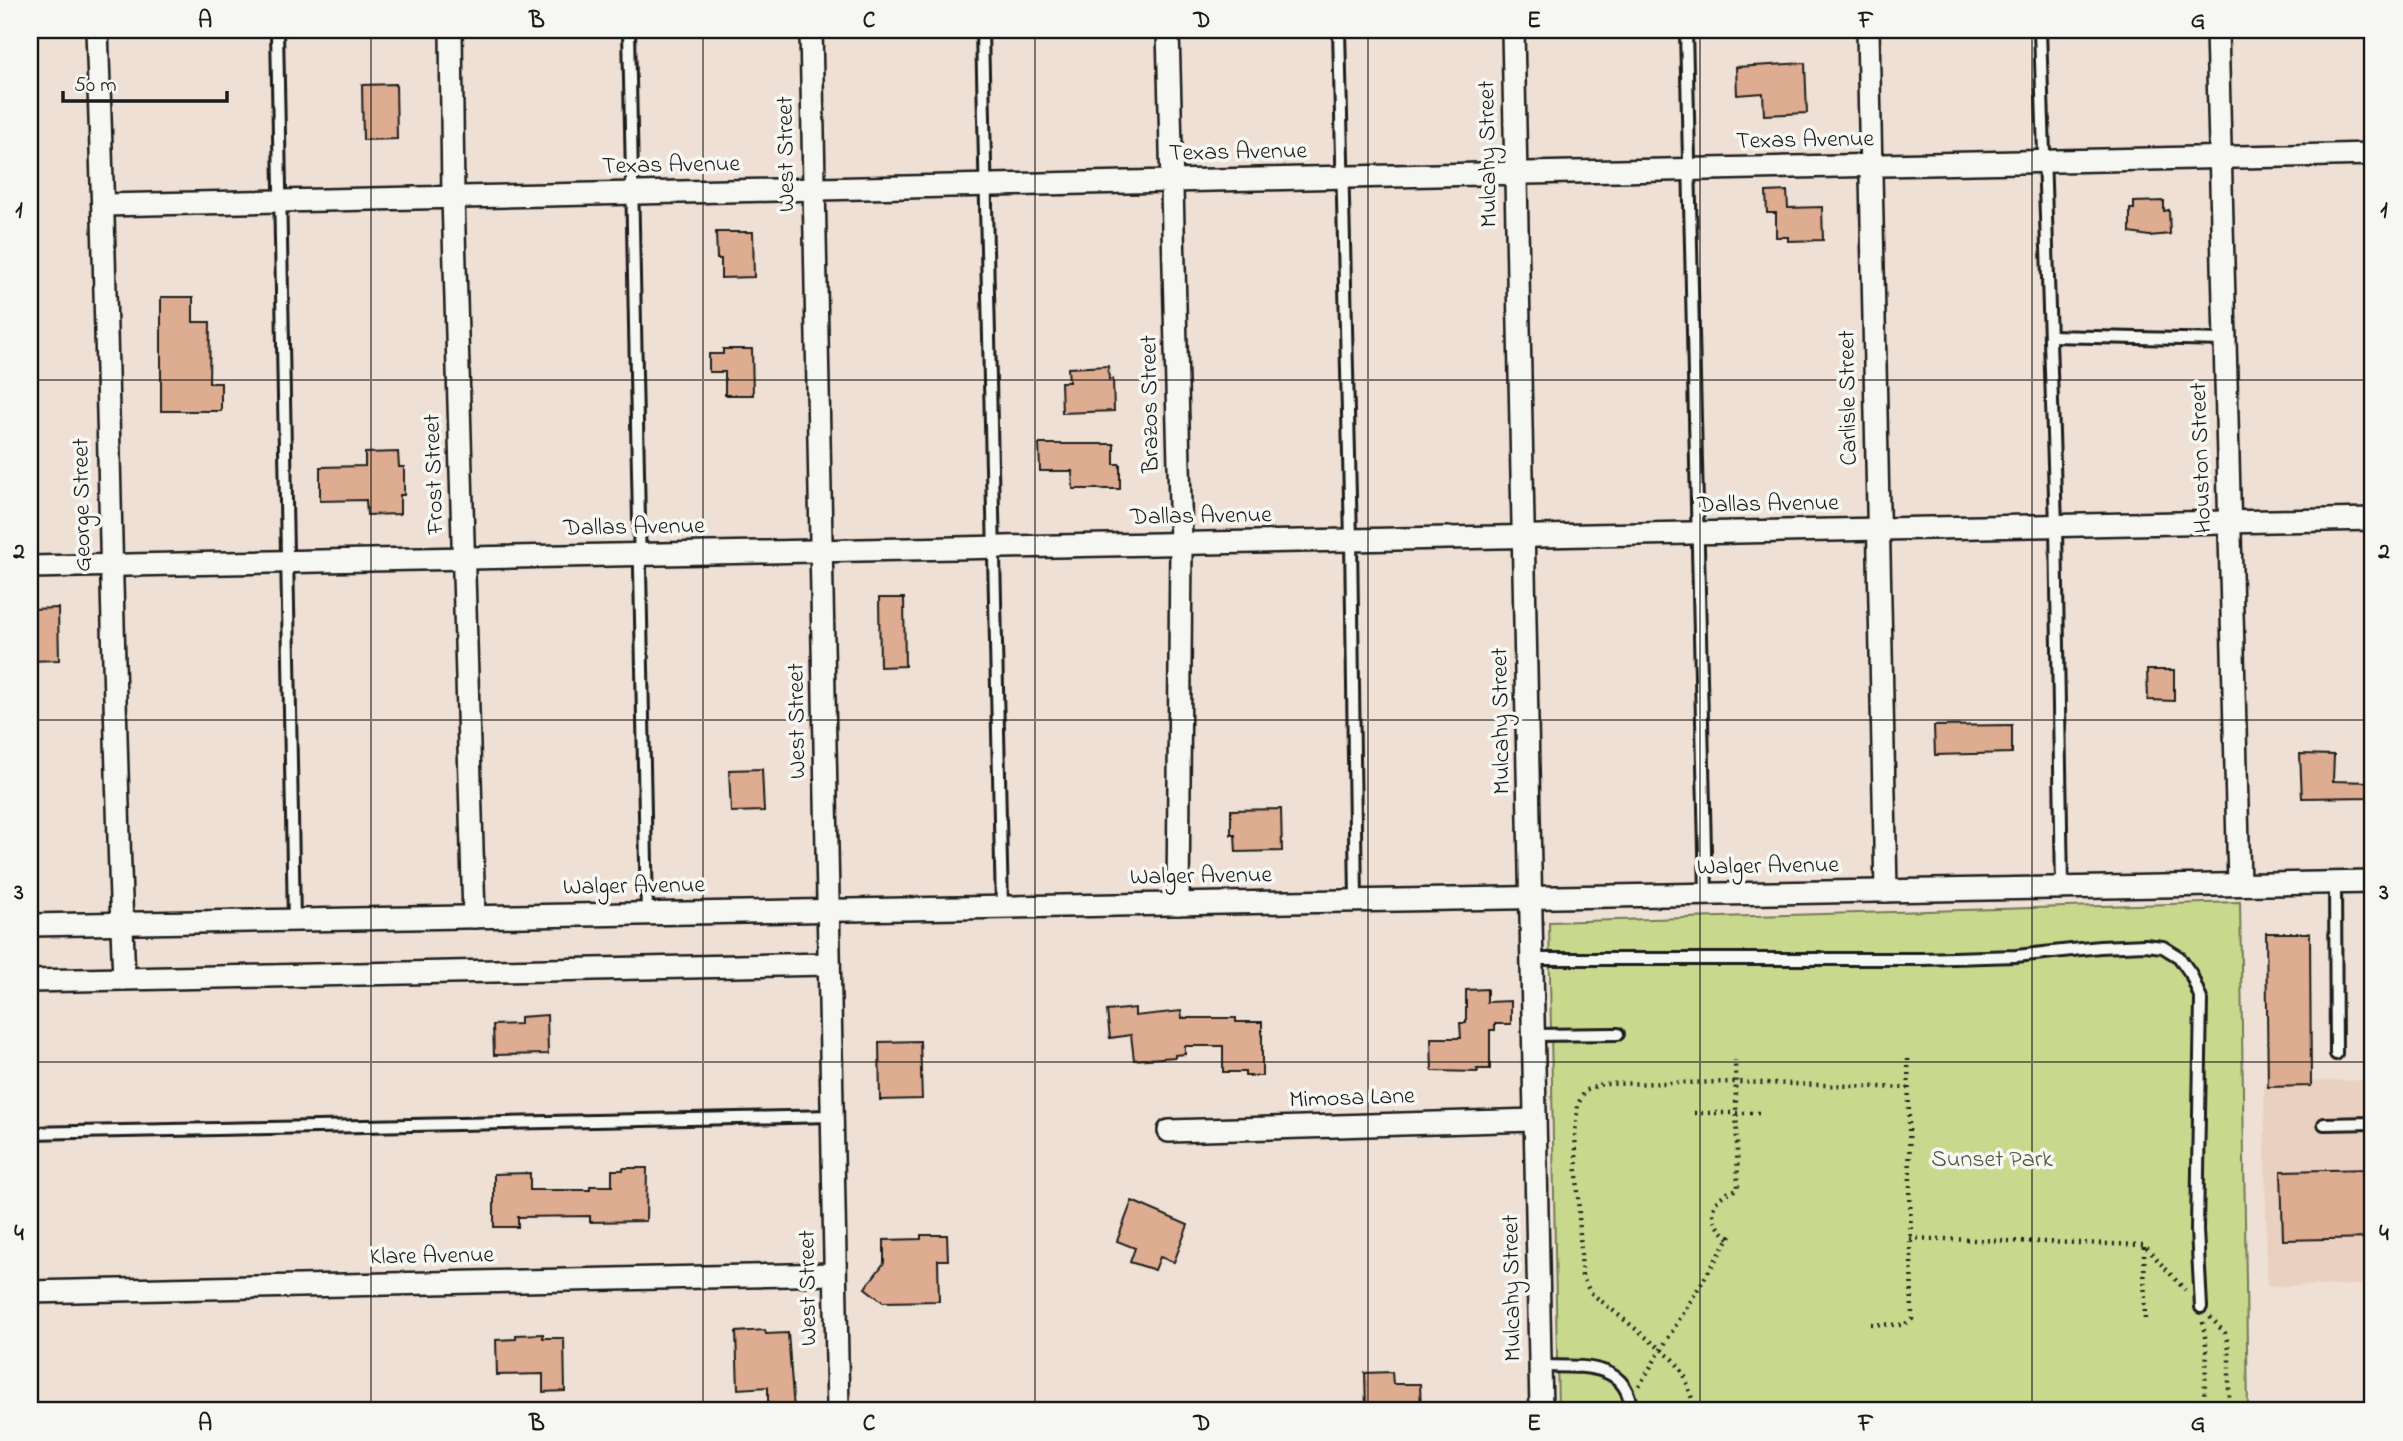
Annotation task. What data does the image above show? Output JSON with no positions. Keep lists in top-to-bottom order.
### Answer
{
  "streets": {
    "street": [
      "Texas Avenue",
      "West Street",
      "Mulcahy Street",
      "Carlisle Street",
      "Brazos Street",
      "Houston Street",
      "Frost Street",
      "George Street",
      "Dallas Avenue",
      "Walger Avenue",
      "Mimosa Lane",
      "Klare Avenue"
    ]
  },
  "crossings": [
    ["Texas Avenue", "West Street"],
    ["Texas Avenue", "Mulcahy Street"],
    ["Texas Avenue", "Carlisle Street"],
    ["Texas Avenue", "Brazos Street"],
    ["Texas Avenue", "Houston Street"],
    ["Texas Avenue", "Frost Street"],
    ["Texas Avenue", "George Street"],
    ["West Street", "Dallas Avenue"],
    ["West Street", "Walger Avenue"],
    ["West Street", "Klare Avenue"],
    ["Mulcahy Street", "Dallas Avenue"],
    ["Mulcahy Street", "Walger Avenue"],
    ["Mulcahy Street", "Mimosa Lane"],
    ["Carlisle Street", "Dallas Avenue"],
    ["Carlisle Street", "Walger Avenue"],
    ["Brazos Street", "Dallas Avenue"],
    ["Brazos Street", "Walger Avenue"],
    ["Houston Street", "Dallas Avenue"],
    ["Houston Street", "Walger Avenue"],
    ["Frost Street", "Dallas Avenue"],
    ["Frost Street", "Walger Avenue"],
    ["George Street", "Dallas Avenue"],
    ["George Street", "Walger Avenue"]
  ],
  "parks": ["Sunset Park"],
  "scale_bar": "50 m",
  "grid": {
    "columns": [
      "A",
      "B",
      "C",
      "D",
      "E",
      "F",
      "G"
    ],
    "rows": [
      "1",
      "2",
      "3",
      "4"
    ]
  }
}
